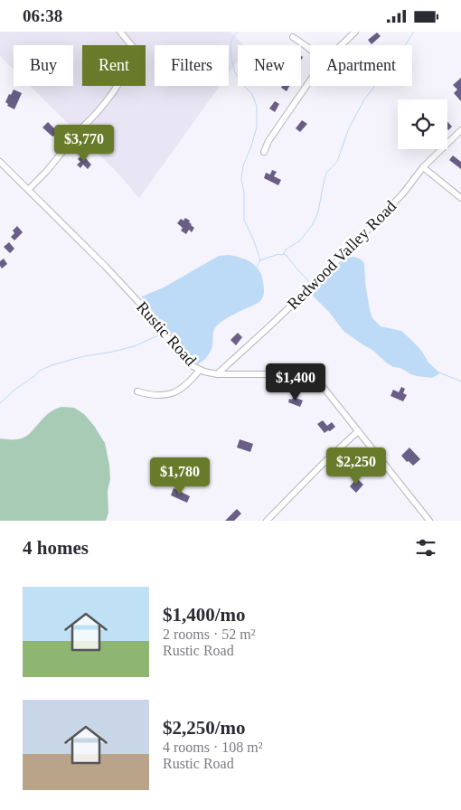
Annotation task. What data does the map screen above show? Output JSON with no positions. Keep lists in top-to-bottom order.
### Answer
{
  "streets": {
    "street": ["Redwood Valley Road", "Rustic Road"]
  },
  "crossings": [
    ["Redwood Valley Road", "Rustic Road"]
  ],
  "page": {
    "status": "06:38",
    "chip": [
      "Buy",
      "Rent",
      "Filters",
      "New",
      "Apartment"
    ],
    "price": [
      "$3,770",
      "$1,400",
      "$2,250",
      "$1,780"
    ],
    "heading": "4 homes",
    "list": [
      {
        "name": "$1,400/mo",
        "note": "2 rooms · 52 m² · Rustic Road"
      },
      {
        "name": "$2,250/mo",
        "note": "4 rooms · 108 m² · Rustic Road"
      }
    ]
  }
}
